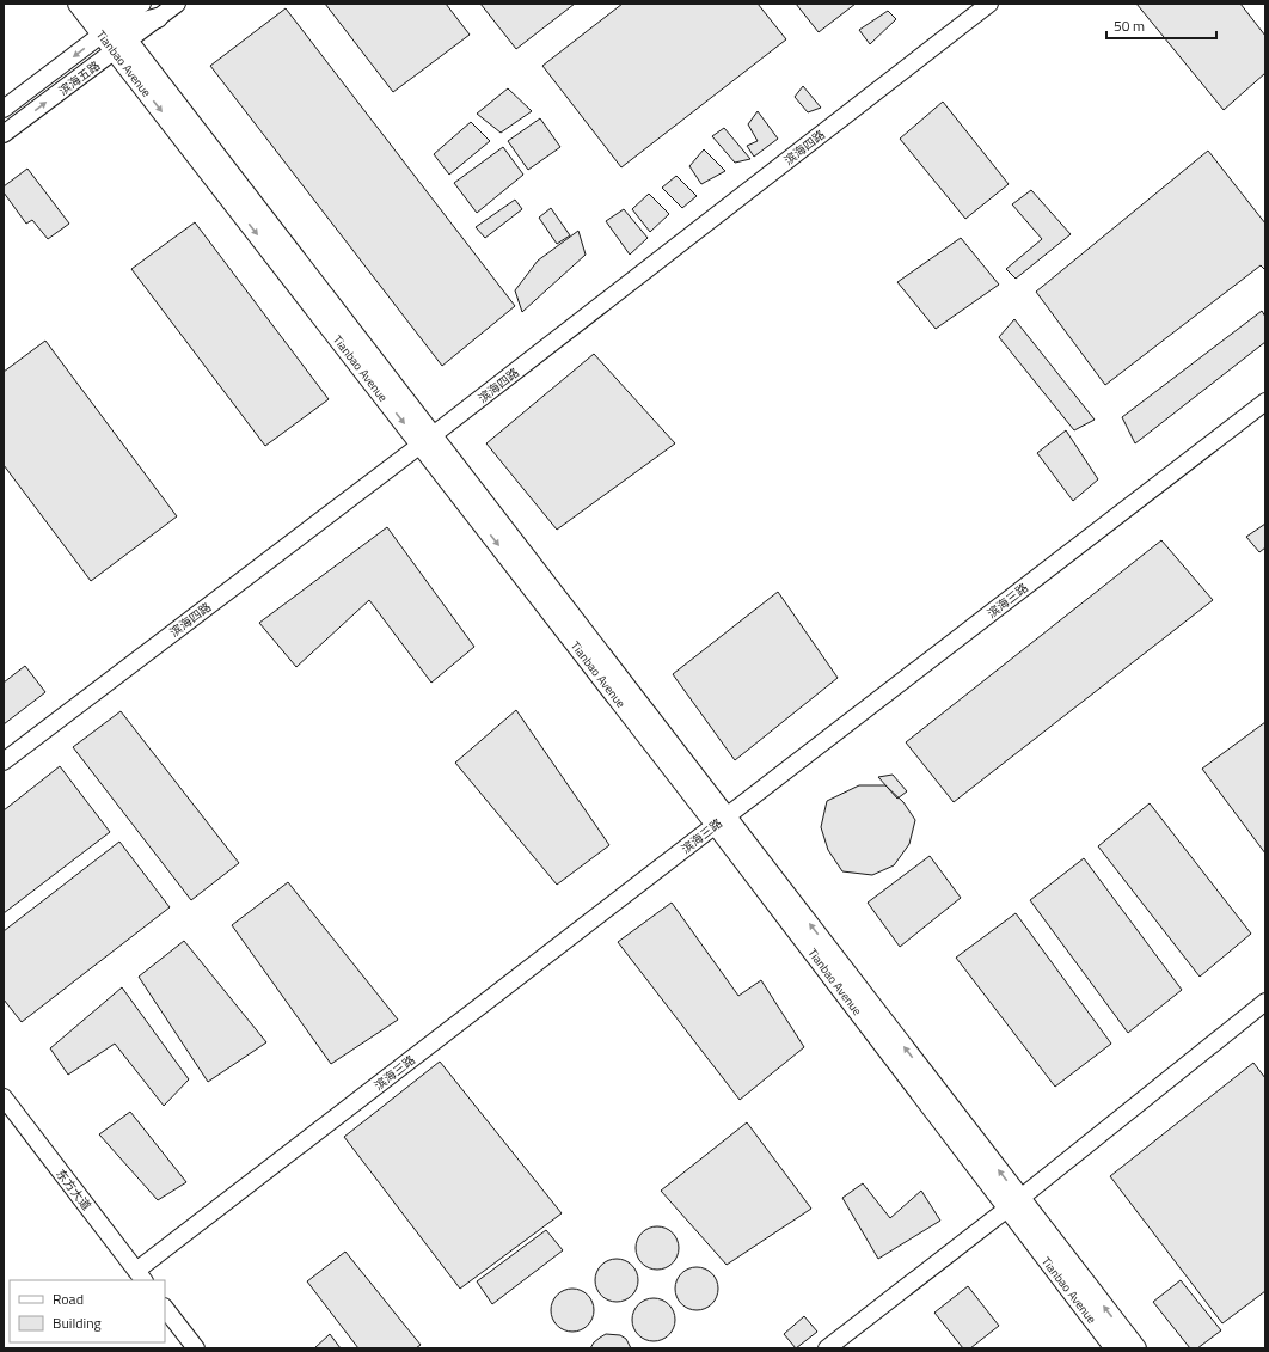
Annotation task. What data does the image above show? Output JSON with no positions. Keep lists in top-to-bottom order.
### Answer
{
  "streets": {
    "main road": ["Tianbao Avenue"],
    "street": [
      "滨海五路",
      "滨海四路",
      "滨海三路",
      "东方大道"
    ]
  },
  "crossings": [
    ["Tianbao Avenue", "滨海五路"],
    ["Tianbao Avenue", "滨海四路"],
    ["Tianbao Avenue", "滨海三路"],
    ["滨海三路", "东方大道"]
  ],
  "legend": ["Road", "Building"],
  "scale_bar": "50 m"
}
